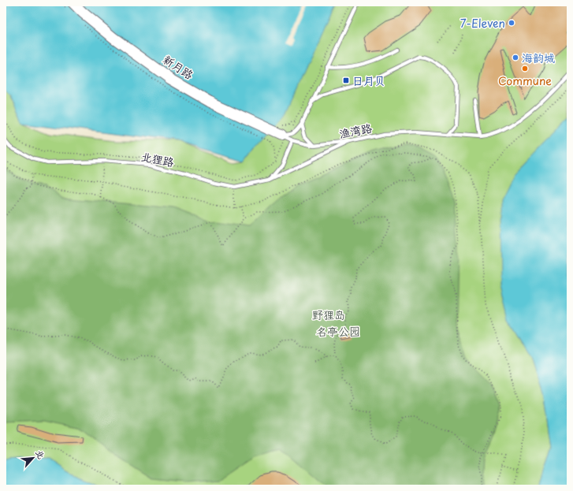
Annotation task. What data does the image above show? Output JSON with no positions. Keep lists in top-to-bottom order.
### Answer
{
  "streets": {
    "street": ["新月路"],
    "lane": ["渔湾路", "北狸路"]
  },
  "crossings": [
    ["新月路", "渔湾路"],
    ["渔湾路", "北狸路"]
  ],
  "parks": ["野狸岛", "名亭公园"],
  "places": {
    "other": ["7-Eleven", "海韵城", "Commune"],
    "transit": ["日月贝"]
  },
  "north": "top right"
}
